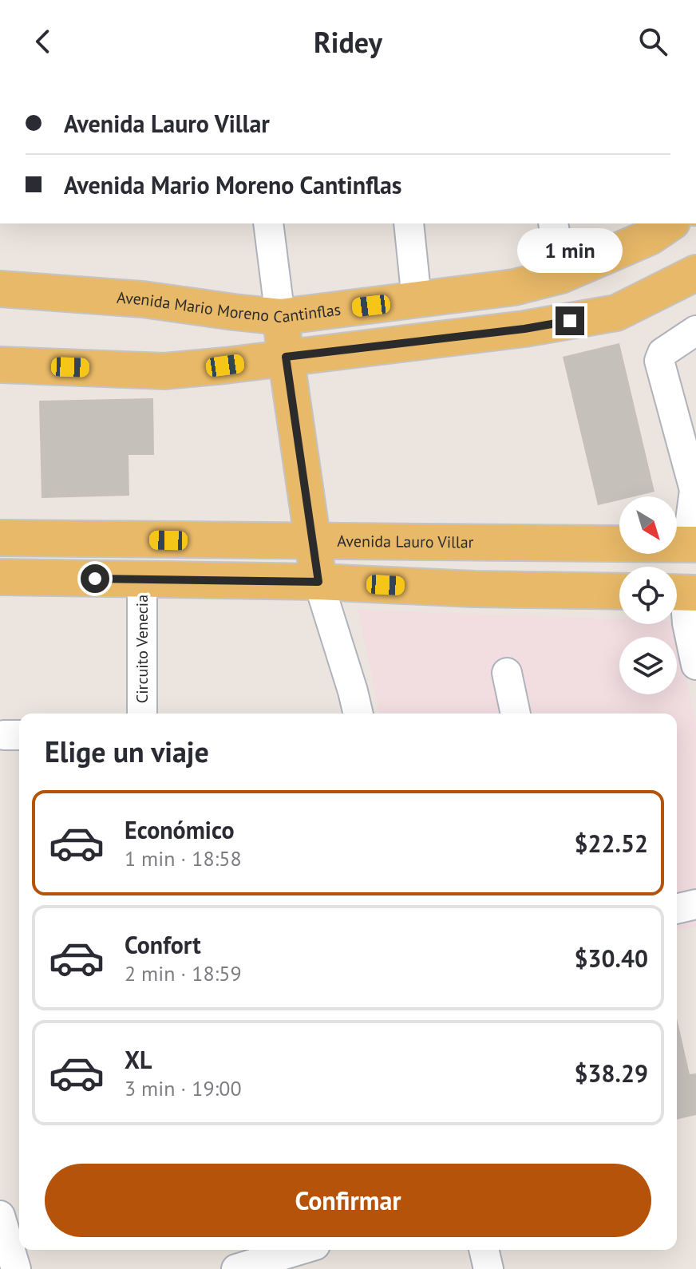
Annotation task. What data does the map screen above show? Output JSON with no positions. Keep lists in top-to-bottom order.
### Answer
{
  "streets": {
    "main road": ["Avenida Mario Moreno Cantinflas", "Avenida Lauro Villar"],
    "street": ["Circuito Venecia"]
  },
  "north": "bottom right",
  "page": {
    "header": "Ridey",
    "banner": ["Avenida Lauro Villar", "Avenida Mario Moreno Cantinflas"],
    "bubble": "1 min",
    "heading": "Elige un viaje",
    "list": [
      {
        "name": "Económico",
        "note": "1 min · 18:58",
        "value": "$22.52"
      },
      {
        "name": "Confort",
        "note": "2 min · 18:59",
        "value": "$30.40"
      },
      {
        "name": "XL",
        "note": "3 min · 19:00",
        "value": "$38.29"
      }
    ],
    "buttons": "Confirmar"
  }
}
